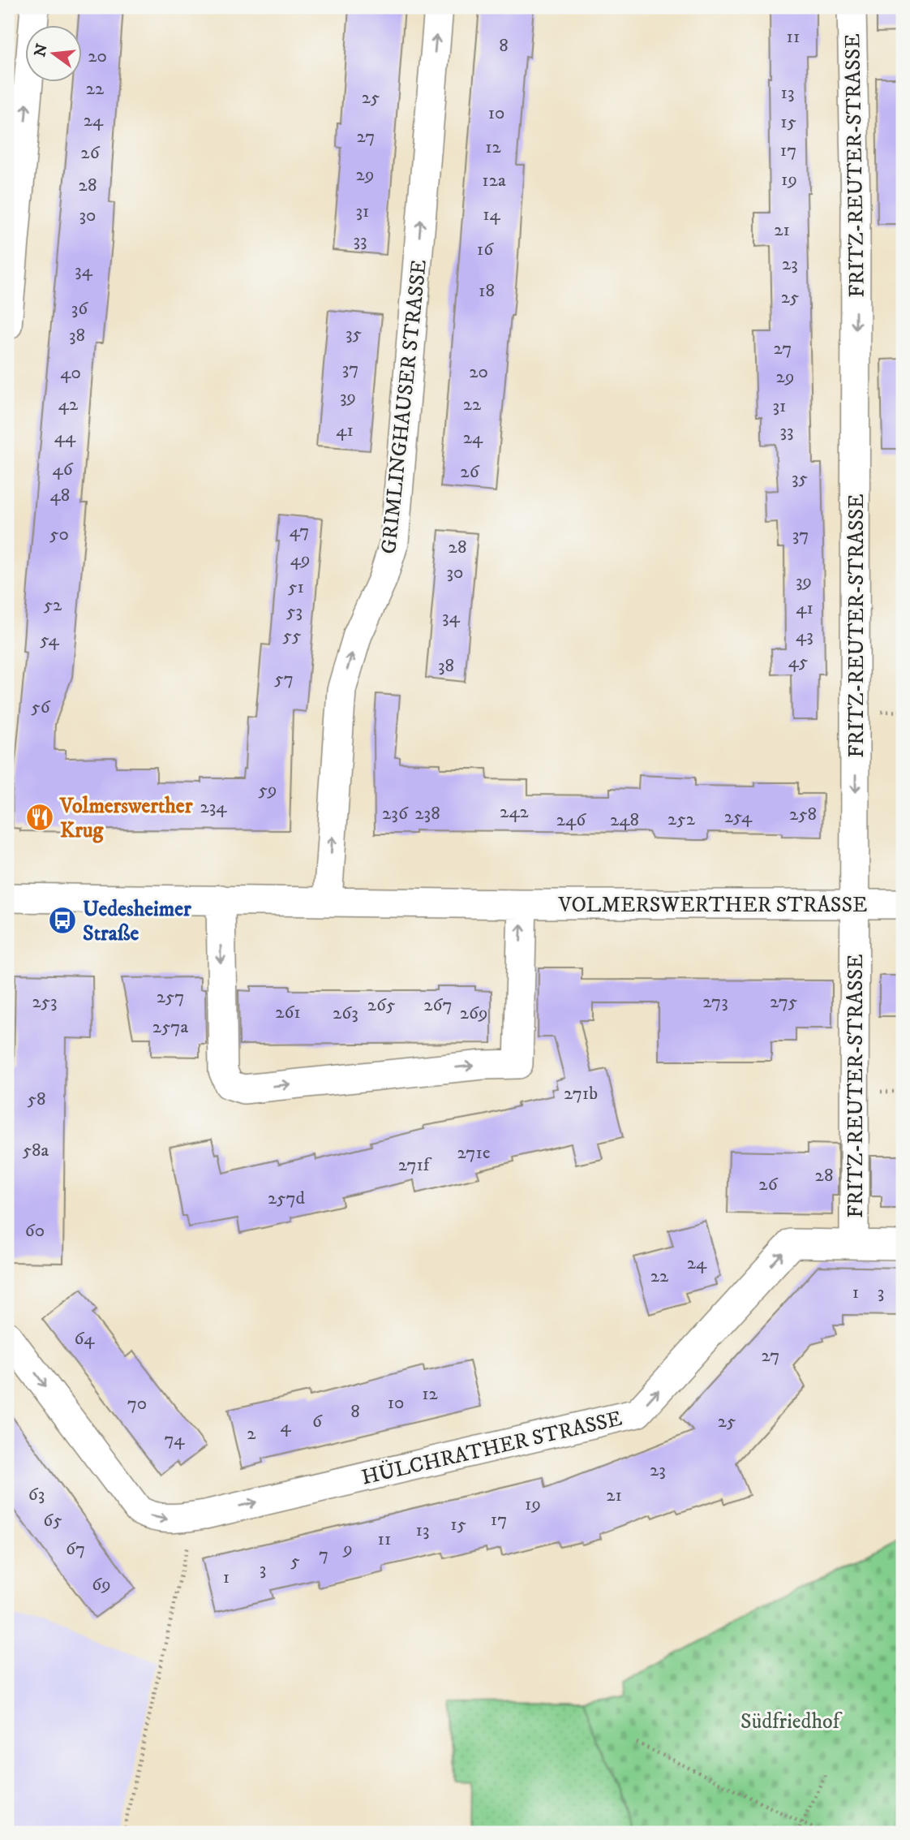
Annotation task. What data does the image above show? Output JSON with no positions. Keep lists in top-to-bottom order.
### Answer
{
  "streets": {
    "street": [
      "FRITZ-REUTER-STRASSE",
      "GRIMLINGHAUSER STRASSE",
      "VOLMERSWERTHER STRASSE",
      "HÜLCHRATHER STRASSE"
    ]
  },
  "crossings": [
    ["FRITZ-REUTER-STRASSE", "VOLMERSWERTHER STRASSE"],
    ["FRITZ-REUTER-STRASSE", "HÜLCHRATHER STRASSE"],
    ["GRIMLINGHAUSER STRASSE", "VOLMERSWERTHER STRASSE"]
  ],
  "one_way": ["FRITZ-REUTER-STRASSE", "GRIMLINGHAUSER STRASSE", "HÜLCHRATHER STRASSE"],
  "parks": ["Südfriedhof"],
  "places": {
    "restaurant": ["Volmerswerther Krug"],
    "bus stop": ["Uedesheimer Straße"]
  },
  "house_numbers": [
    "11",
    "8",
    "20",
    "22",
    "13",
    "25",
    "10",
    "24",
    "15",
    "27",
    "12",
    "17",
    "26",
    "29",
    "19",
    "12a",
    "28",
    "31",
    "14",
    "30",
    "21",
    "33",
    "16",
    "23",
    "34",
    "18",
    "25",
    "36",
    "35",
    "38",
    "27",
    "37",
    "20",
    "40",
    "29",
    "39",
    "42",
    "22",
    "31",
    "41",
    "33",
    "44",
    "24",
    "46",
    "26",
    "35",
    "48",
    "47",
    "50",
    "37",
    "28",
    "49",
    "30",
    "39",
    "51",
    "52",
    "41",
    "53",
    "34",
    "55",
    "43",
    "54",
    "45",
    "38",
    "57",
    "56",
    "59",
    "234",
    "242",
    "236",
    "238",
    "258",
    "254",
    "252",
    "246",
    "248",
    "257",
    "253",
    "273",
    "275",
    "265",
    "267",
    "261",
    "263",
    "269",
    "257a",
    "271b",
    "58",
    "58a",
    "271e",
    "271f",
    "28",
    "26",
    "257d",
    "60",
    "24",
    "22",
    "1",
    "3",
    "64",
    "27",
    "12",
    "10",
    "70",
    "8",
    "6",
    "25",
    "4",
    "2",
    "74",
    "23",
    "63",
    "21",
    "19",
    "17",
    "65",
    "15",
    "13",
    "11",
    "67",
    "9",
    "7",
    "5",
    "3",
    "1",
    "69"
  ],
  "north": "left"
}
